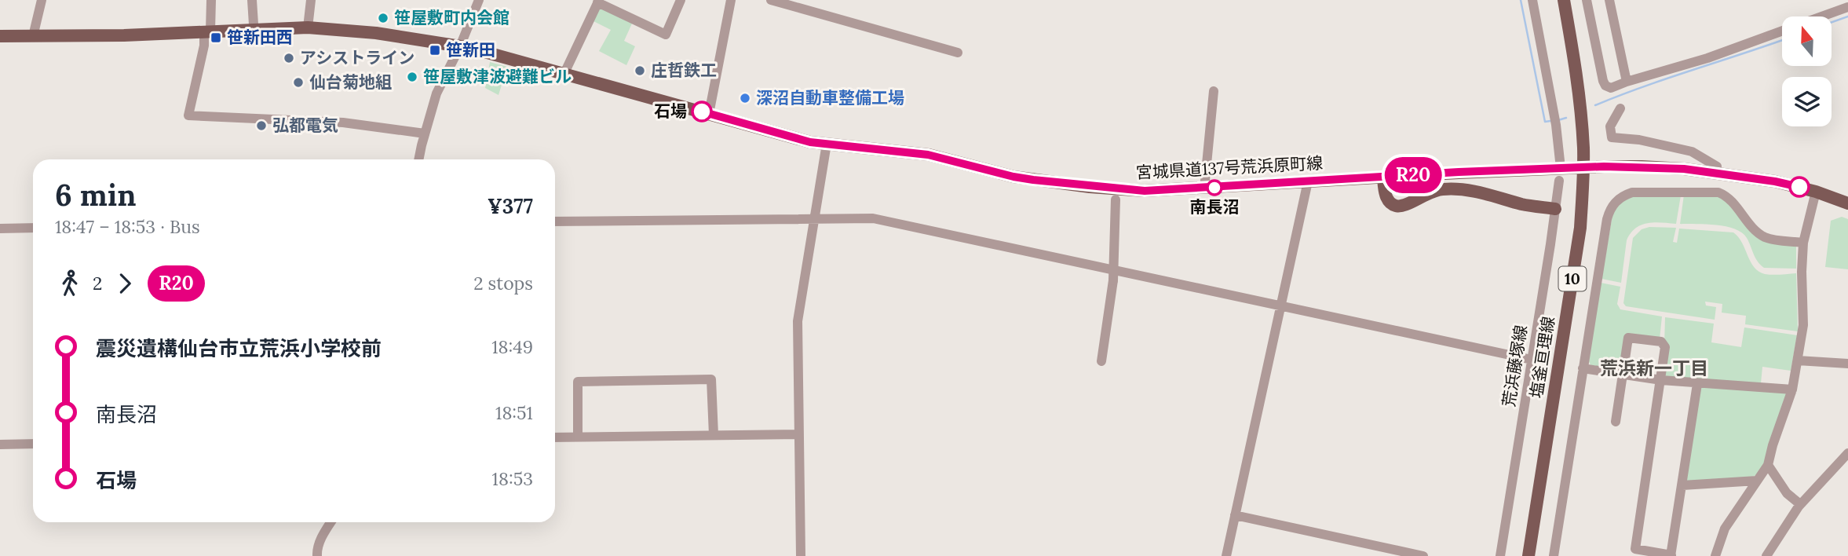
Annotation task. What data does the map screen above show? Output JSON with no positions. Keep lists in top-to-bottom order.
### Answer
{
  "streets": {
    "main road": ["宮城県道137号荒浜原町線", "10", "塩釜亘理線"],
    "street": ["荒浜藤塚線"]
  },
  "crossings": [
    ["宮城県道137号荒浜原町線", "塩釜亘理線"]
  ],
  "districts": ["荒浜新一丁目"],
  "places": {
    "other": [
      "笹屋敷町内会館",
      "アシストライン",
      "庄哲鉄工",
      "笹屋敷津波避難ビル",
      "仙台菊地組",
      "深沼自動車整備工場",
      "石場",
      "弘都電気",
      "南長沼"
    ],
    "transit": ["笹新田西", "笹新田"]
  },
  "lines": ["bus line R20"],
  "north": "top",
  "page": {
    "on_map": "R20",
    "heading": ["6 min", "18:47 – 18:53 · Bus", "¥377"],
    "legs": ["2", "R20", "2 stops"],
    "list": [
      {
        "name": "震災遺構仙台市立荒浜小学校前",
        "value": "18:49"
      },
      {
        "name": "南長沼",
        "value": "18:51"
      },
      {
        "name": "石場",
        "value": "18:53"
      }
    ]
  }
}
